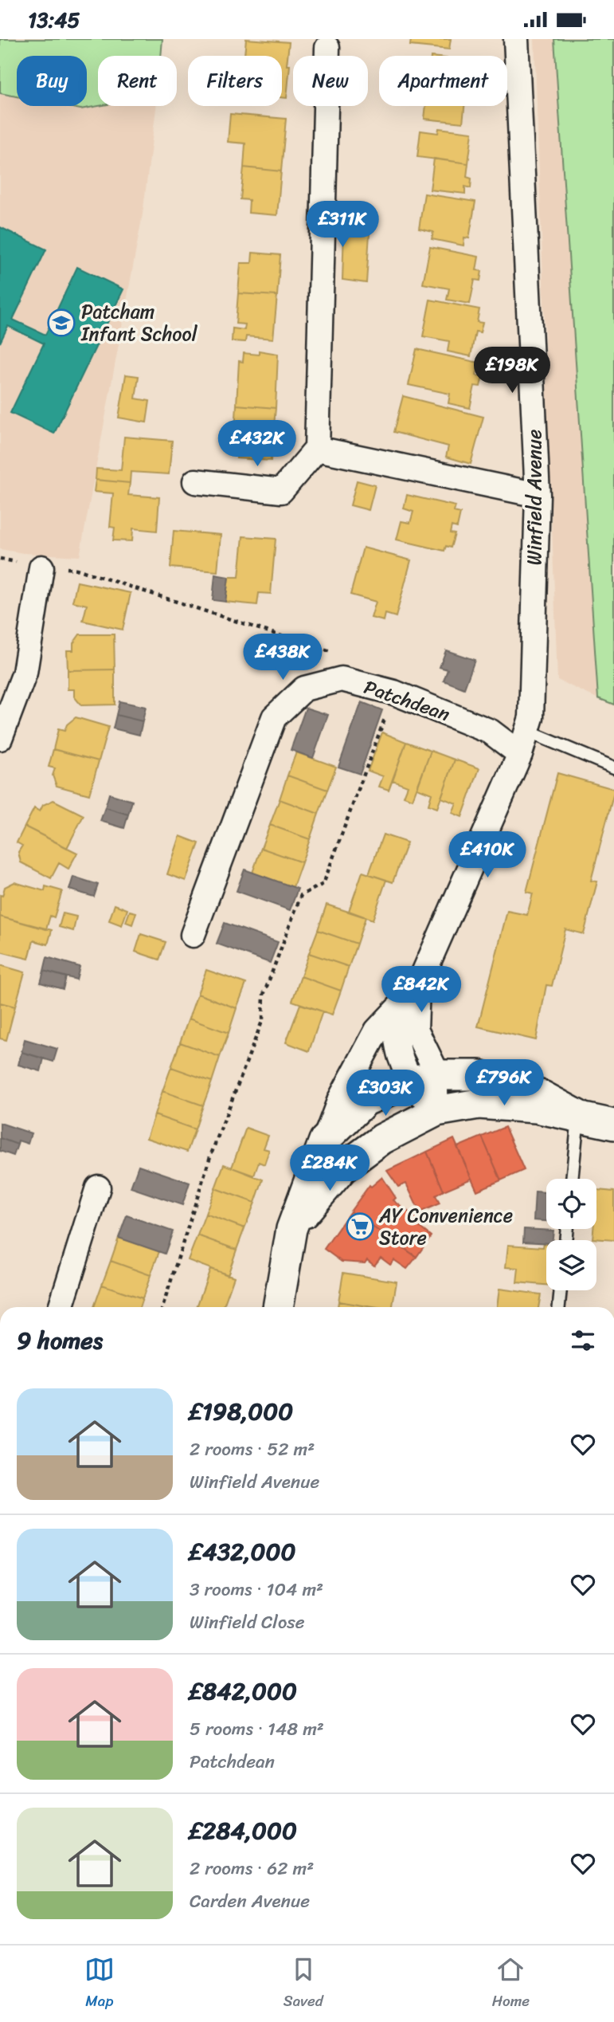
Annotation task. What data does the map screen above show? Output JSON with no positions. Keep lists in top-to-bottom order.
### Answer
{
  "streets": {
    "street": ["Winfield Avenue", "Patchdean"]
  },
  "crossings": [
    ["Winfield Avenue", "Patchdean"]
  ],
  "places": {
    "school or university": ["Patcham Infant School"],
    "supermarket": ["AY Convenience Store"]
  },
  "page": {
    "status": "13:45",
    "chip": [
      "Buy",
      "Rent",
      "Filters",
      "New",
      "Apartment"
    ],
    "price": [
      "£311K",
      "£198K",
      "£432K",
      "£438K",
      "£410K",
      "£842K",
      "£796K",
      "£303K",
      "£284K"
    ],
    "heading": "9 homes",
    "list": [
      {
        "name": "£198,000",
        "note": "2 rooms · 52 m² · Winfield Avenue"
      },
      {
        "name": "£432,000",
        "note": "3 rooms · 104 m² · Winfield Close"
      },
      {
        "name": "£842,000",
        "note": "5 rooms · 148 m² · Patchdean"
      },
      {
        "name": "£284,000",
        "note": "2 rooms · 62 m² · Carden Avenue"
      }
    ],
    "tabs": ["Map", "Saved", "Home"]
  }
}
